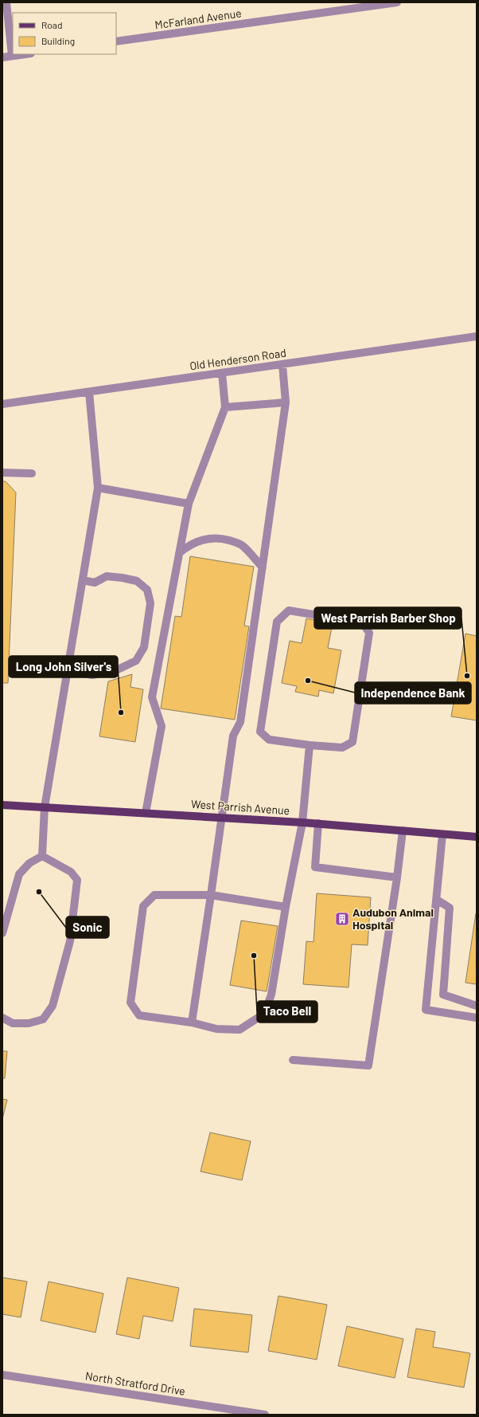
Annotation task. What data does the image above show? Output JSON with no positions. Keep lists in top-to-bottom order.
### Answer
{
  "streets": {
    "main road": ["West Parrish Avenue"],
    "street": ["McFarland Avenue", "Old Henderson Road", "North Stratford Drive"]
  },
  "places": {
    "other": [
      "West Parrish Barber Shop",
      "Independence Bank",
      "Long John Silver's",
      "Sonic",
      "Taco Bell"
    ],
    "building": ["Audubon Animal Hospital"]
  },
  "legend": ["Road", "Building"]
}
